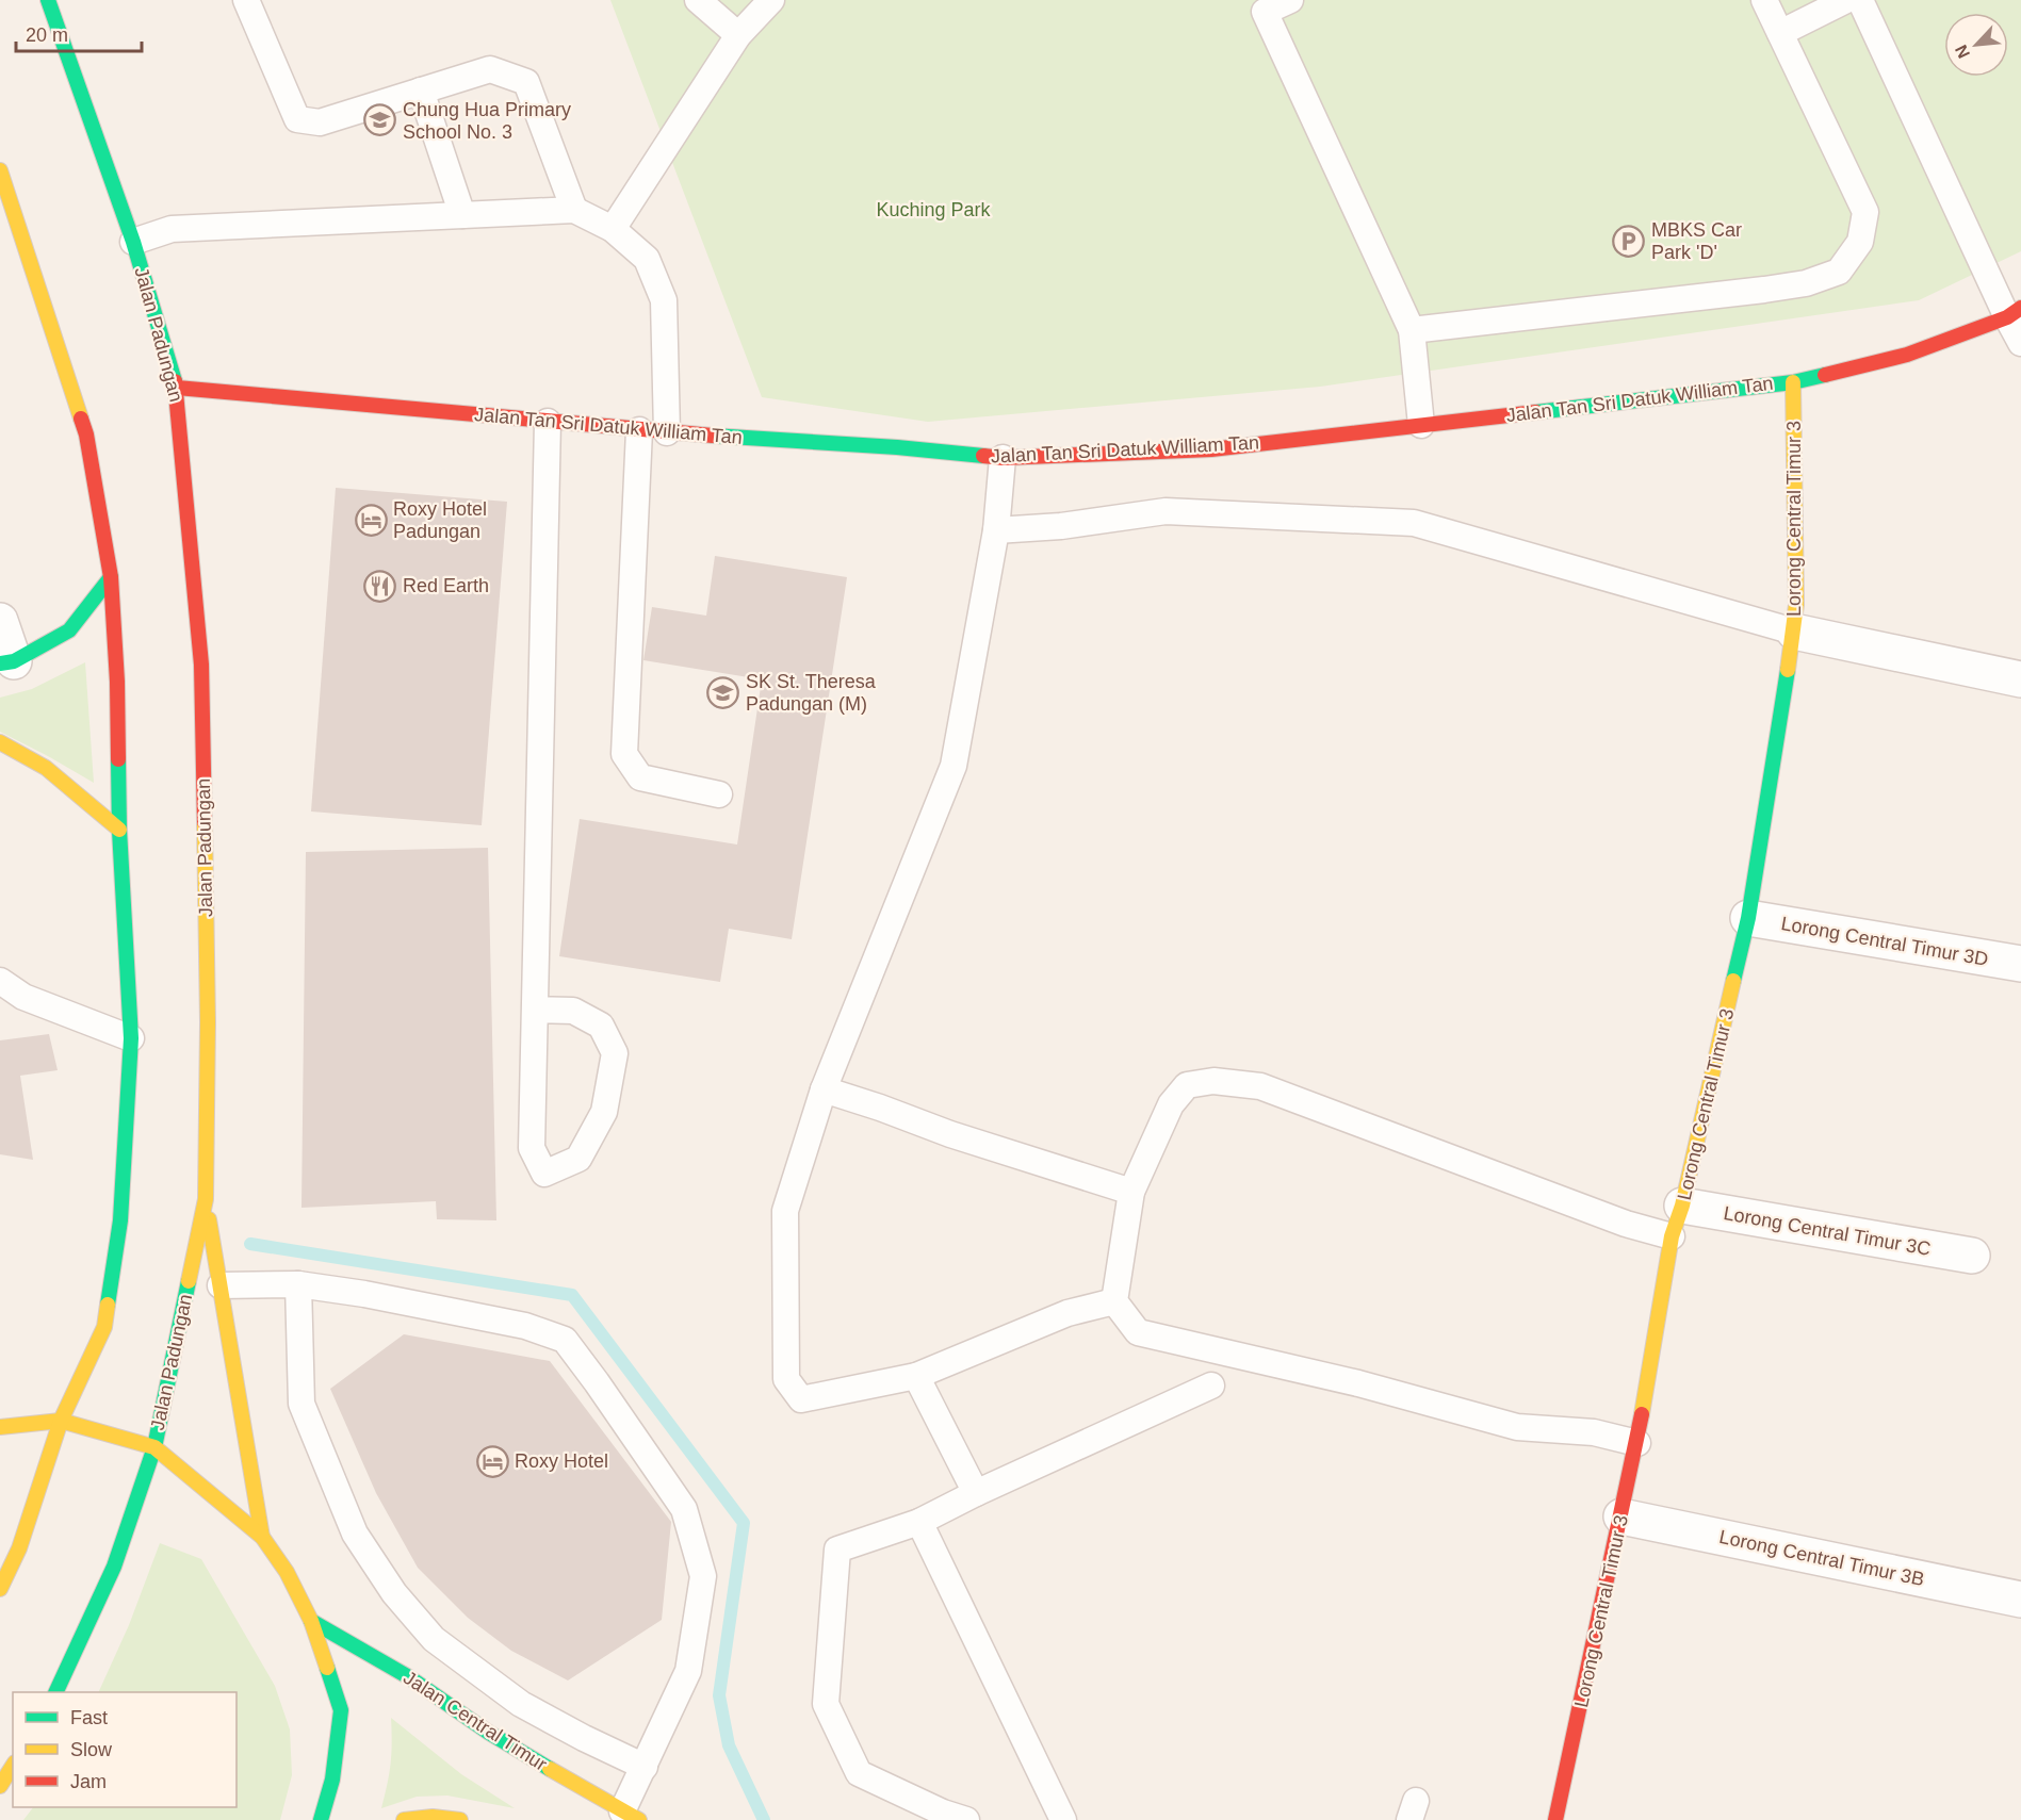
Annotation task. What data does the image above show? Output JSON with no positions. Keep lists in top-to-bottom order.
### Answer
{
  "streets": {
    "main road": [
      "Jalan Padungan",
      "Jalan Tan Sri Datuk William Tan",
      "Lorong Central Timur 3",
      "Jalan Central Timur"
    ],
    "street": ["Lorong Central Timur 3D", "Lorong Central Timur 3C", "Lorong Central Timur 3B"]
  },
  "crossings": [
    ["Jalan Padungan", "Jalan Tan Sri Datuk William Tan"],
    ["Jalan Tan Sri Datuk William Tan", "Lorong Central Timur 3"],
    ["Lorong Central Timur 3", "Lorong Central Timur 3D"],
    ["Lorong Central Timur 3", "Lorong Central Timur 3C"],
    ["Lorong Central Timur 3", "Lorong Central Timur 3B"]
  ],
  "parks": ["Kuching Park"],
  "places": {
    "school or university": ["Chung Hua Primary School No. 3", "SK St. Theresa Padungan (M)"],
    "parking": ["MBKS Car Park 'D'"],
    "hotel": ["Roxy Hotel Padungan", "Roxy Hotel"],
    "restaurant": ["Red Earth"]
  },
  "legend": ["Fast", "Slow", "Jam"],
  "scale_bar": "20 m",
  "north": "bottom left"
}
